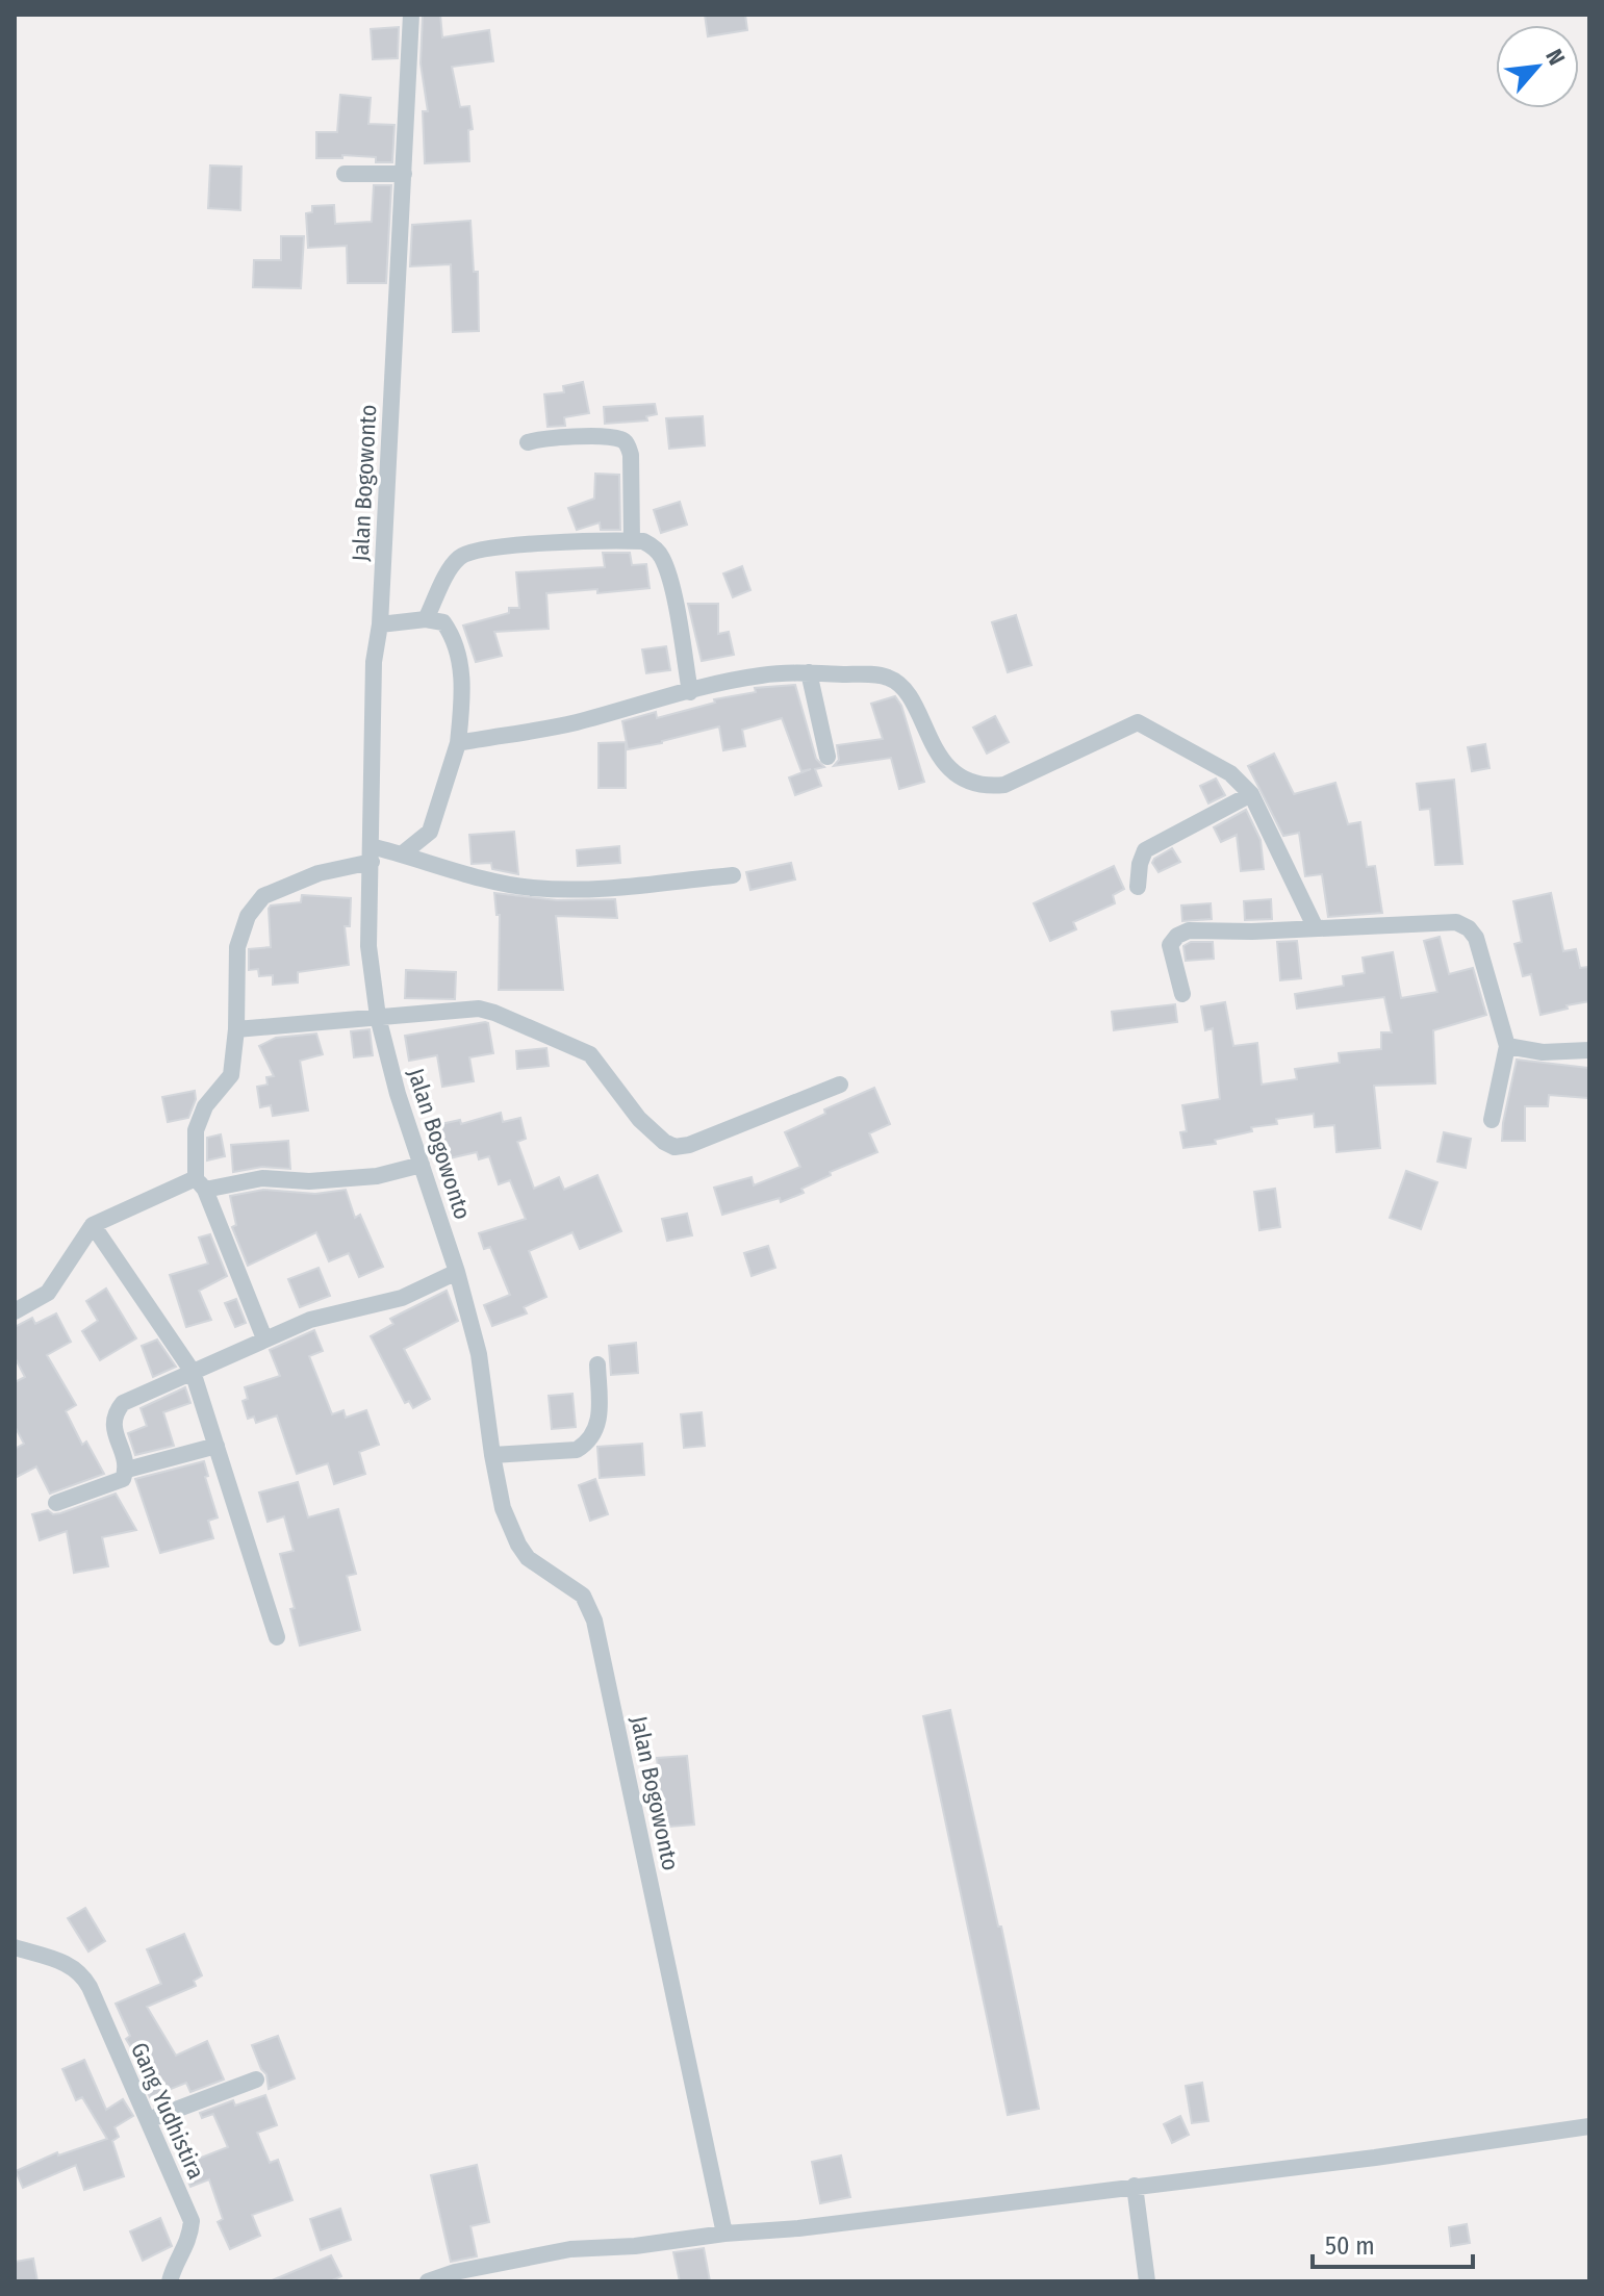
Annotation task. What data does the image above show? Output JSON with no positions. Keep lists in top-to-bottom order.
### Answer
{
  "streets": {
    "street": ["Jalan Bogowonto", "Gang Yudhistira"]
  },
  "scale_bar": "50 m",
  "north": "top right"
}
